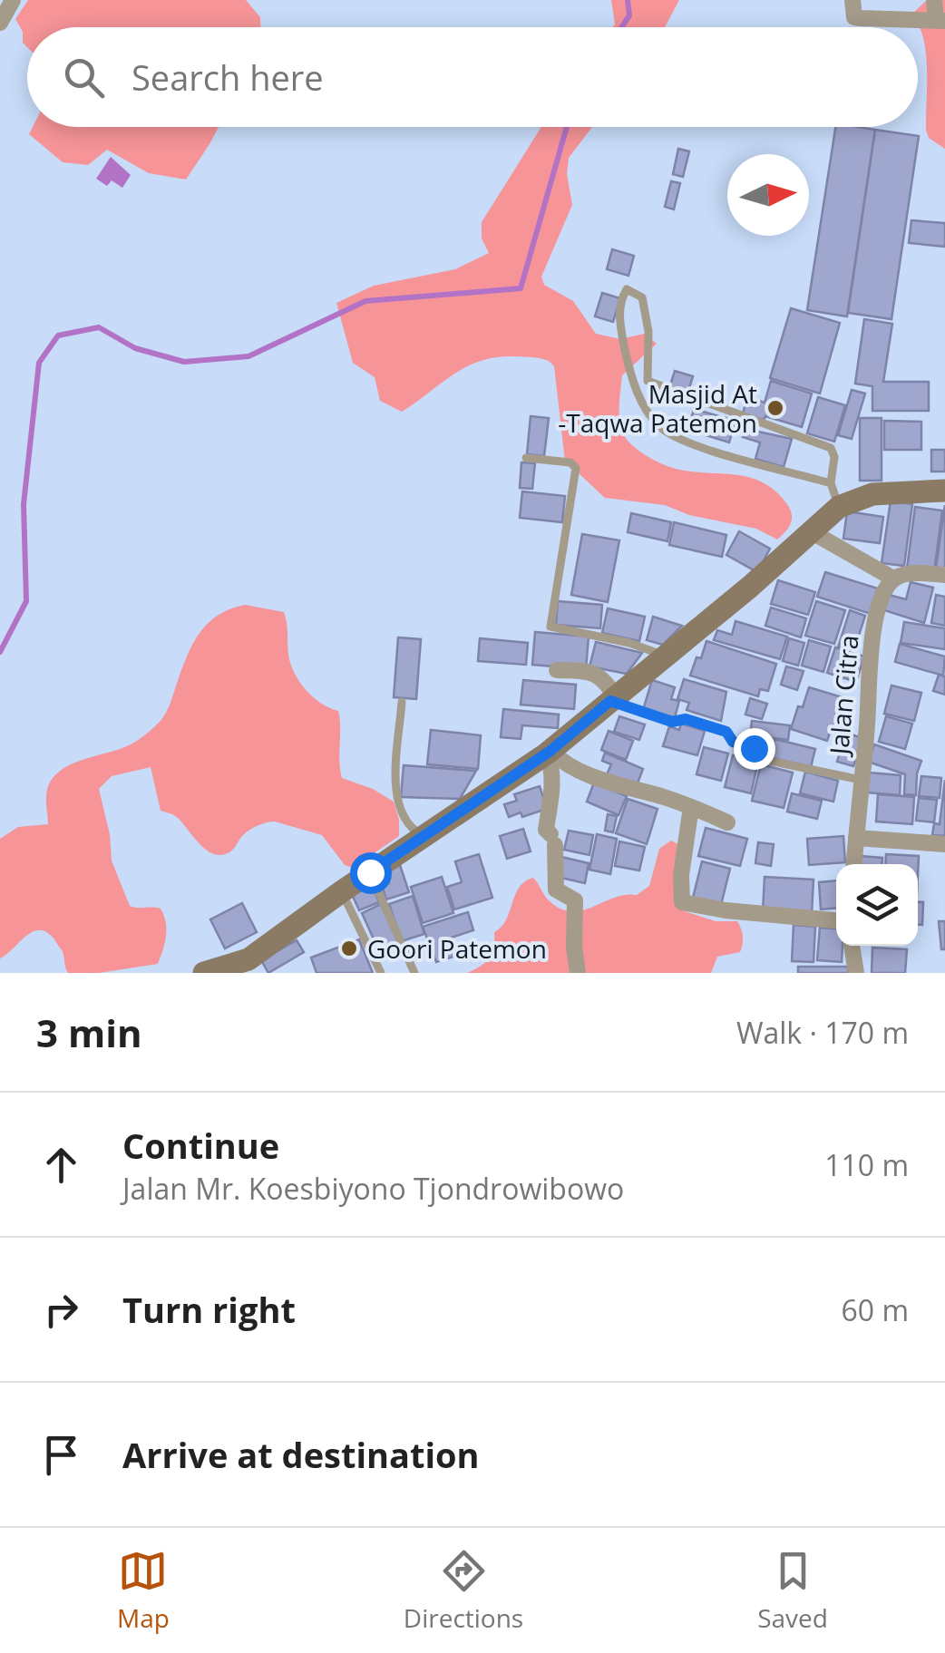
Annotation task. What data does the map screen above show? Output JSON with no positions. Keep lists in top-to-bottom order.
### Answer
{
  "streets": {
    "street": ["Jalan Citra"]
  },
  "places": ["Masjid At -Taqwa Patemon", "Goori Patemon"],
  "north": "right",
  "page": {
    "search": "Search here",
    "heading": ["3 min", "Walk · 170 m"],
    "list": [
      ["Continue", "Jalan Mr. Koesbiyono Tjondrowibowo", "110 m"],
      ["Turn right", "60 m"],
      "Arrive at destination"
    ],
    "nav": ["Map", "Directions", "Saved"]
  }
}
